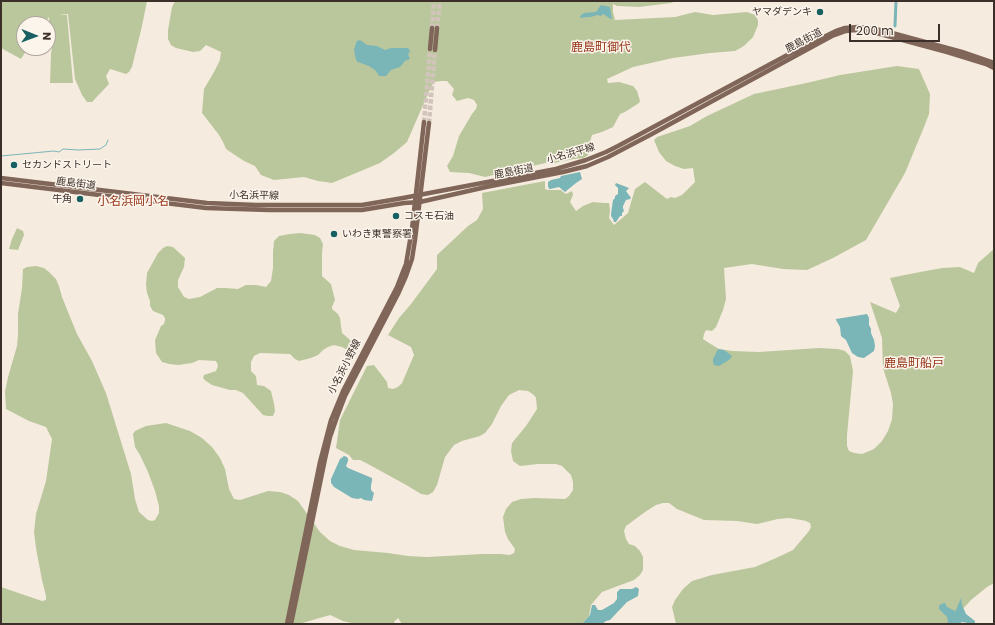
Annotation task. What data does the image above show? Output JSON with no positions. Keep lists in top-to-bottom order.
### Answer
{
  "streets": {
    "main road": ["鹿島街道", "小名浜平線", "小名浜小野線"]
  },
  "crossings": [
    ["鹿島街道", "小名浜小野線"],
    ["小名浜平線", "小名浜小野線"]
  ],
  "districts": ["鹿島町御代", "小名浜岡小名", "鹿島町船戸"],
  "places": [
    "ヤマダデンキ",
    "セカンドストリート",
    "牛角",
    "コスモ石油",
    "いわき東警察署"
  ],
  "scale_bar": "200 m",
  "north": "right"
}
